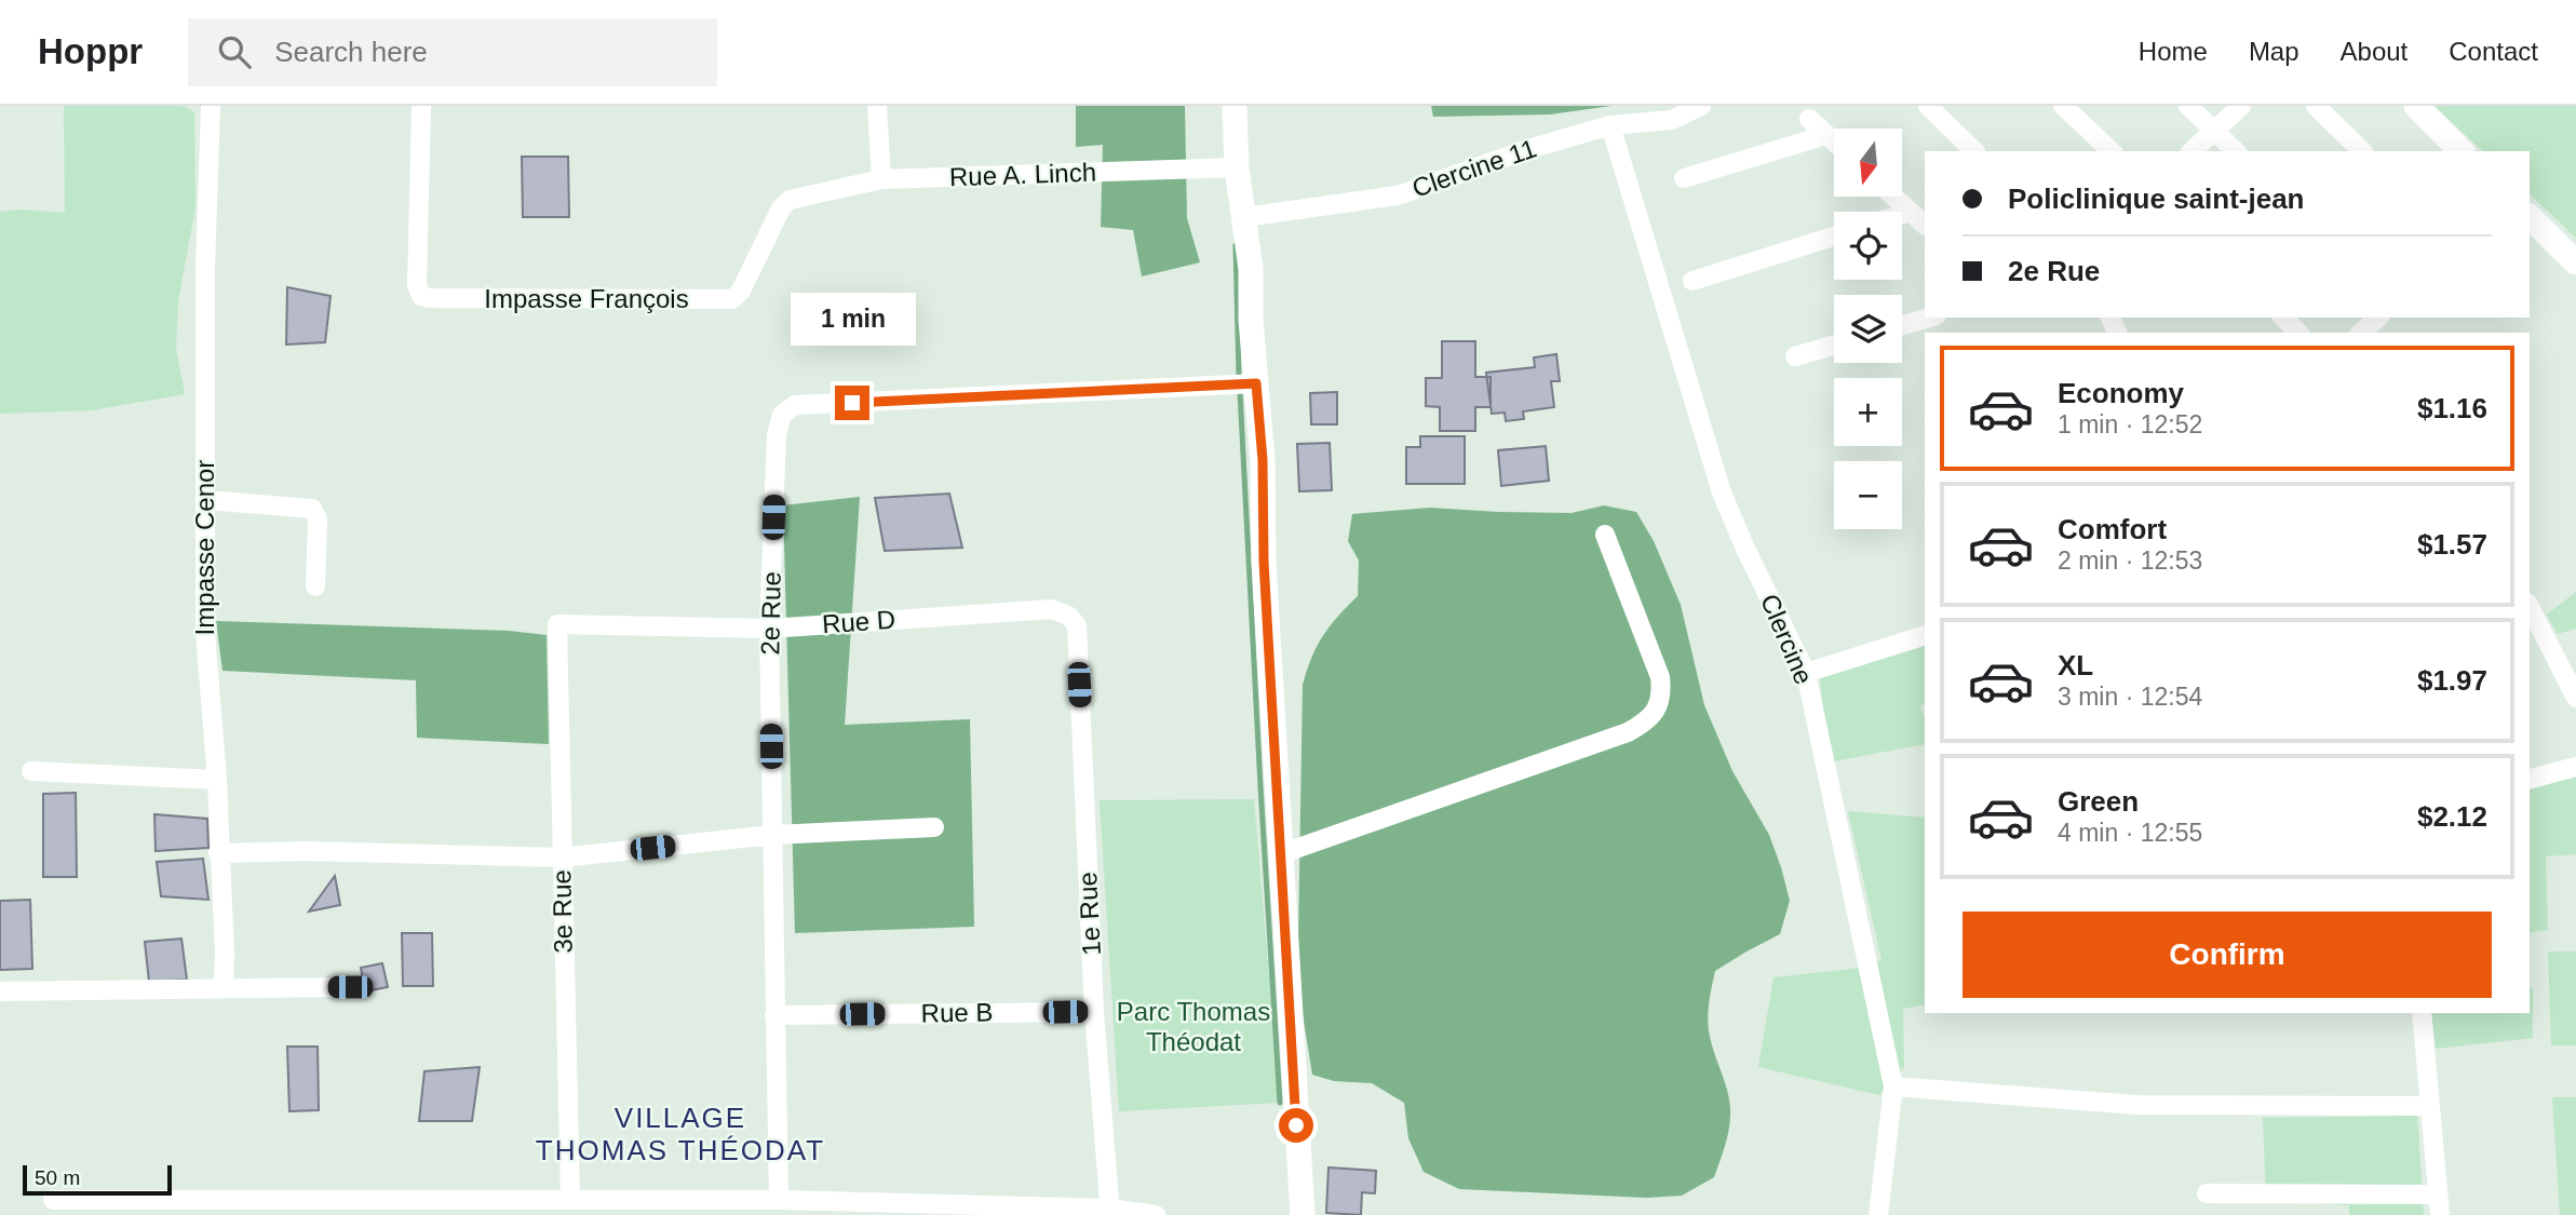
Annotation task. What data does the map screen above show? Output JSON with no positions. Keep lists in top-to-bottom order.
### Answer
{
  "streets": {
    "street": [
      "Clercine 11",
      "Rue A. Linch",
      "Impasse François",
      "Impasse Cenor",
      "2e Rue",
      "Rue D",
      "Clercine",
      "3e Rue",
      "1e Rue",
      "Rue B"
    ]
  },
  "crossings": [
    ["Clercine 11", "Clercine"],
    ["Rue A. Linch", "Impasse François"],
    ["2e Rue", "Rue D"],
    ["2e Rue", "Rue B"],
    ["Rue D", "3e Rue"],
    ["Rue D", "1e Rue"],
    ["1e Rue", "Rue B"]
  ],
  "districts": ["VILLAGE THOMAS THÉODAT"],
  "parks": ["Parc Thomas Théodat"],
  "scale_bar": "50 m",
  "north": "bottom",
  "page": {
    "header": "Hoppr",
    "search": "Search here",
    "nav": [
      "Home",
      "Map",
      "About",
      "Contact"
    ],
    "map_buttons": ["+", "−"],
    "banner": ["Policlinique saint-jean", "2e Rue"],
    "bubble": "1 min",
    "list": [
      {
        "name": "Economy",
        "note": "1 min · 12:52",
        "value": "$1.16"
      },
      {
        "name": "Comfort",
        "note": "2 min · 12:53",
        "value": "$1.57"
      },
      {
        "name": "XL",
        "note": "3 min · 12:54",
        "value": "$1.97"
      },
      {
        "name": "Green",
        "note": "4 min · 12:55",
        "value": "$2.12"
      }
    ],
    "buttons": "Confirm",
    "scale": "50 m"
  }
}
